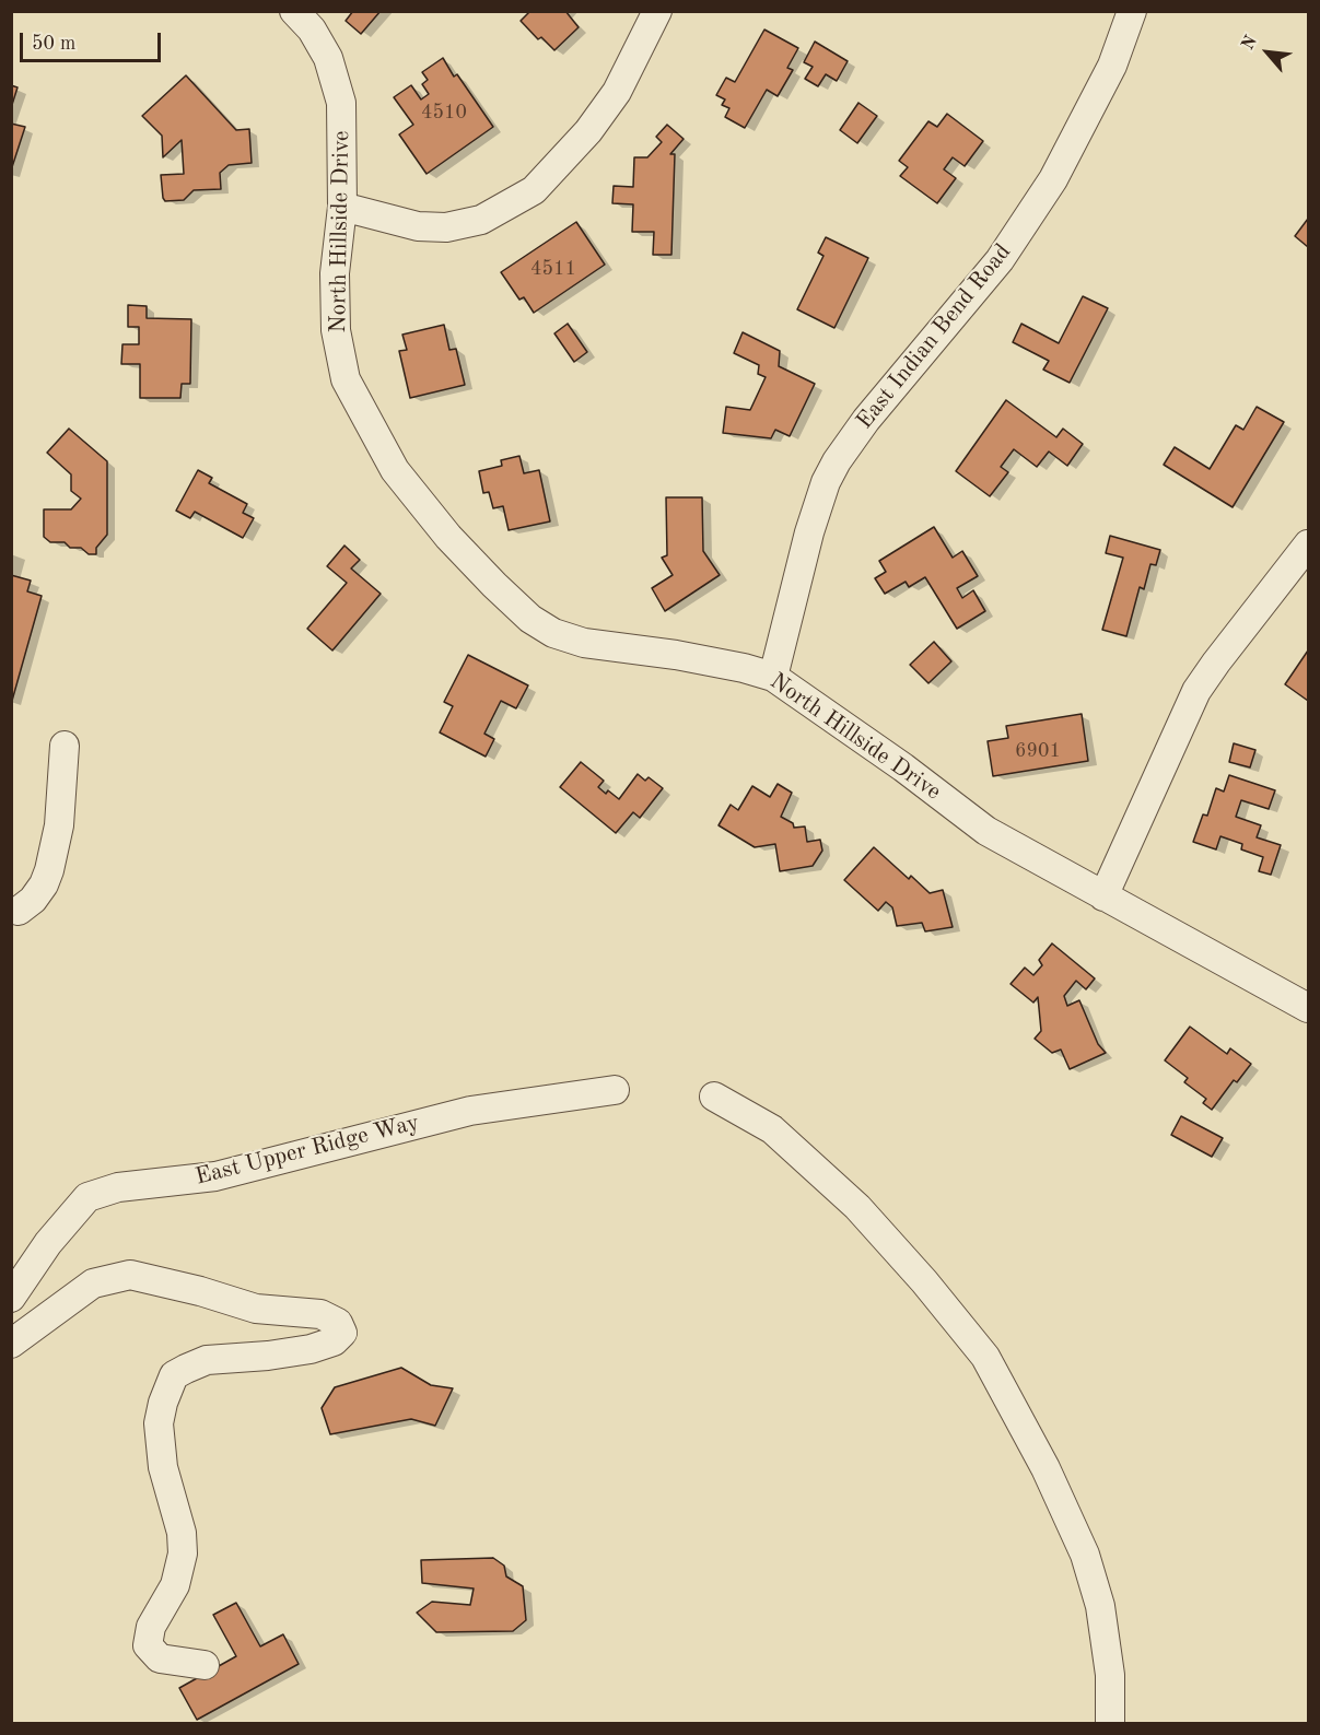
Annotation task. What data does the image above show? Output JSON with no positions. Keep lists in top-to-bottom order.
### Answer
{
  "streets": {
    "street": ["North Hillside Drive", "East Indian Bend Road", "East Upper Ridge Way"]
  },
  "crossings": [
    ["North Hillside Drive", "East Indian Bend Road"]
  ],
  "house_numbers": ["4510", "4511", "6901"],
  "scale_bar": "50 m",
  "north": "top left"
}
